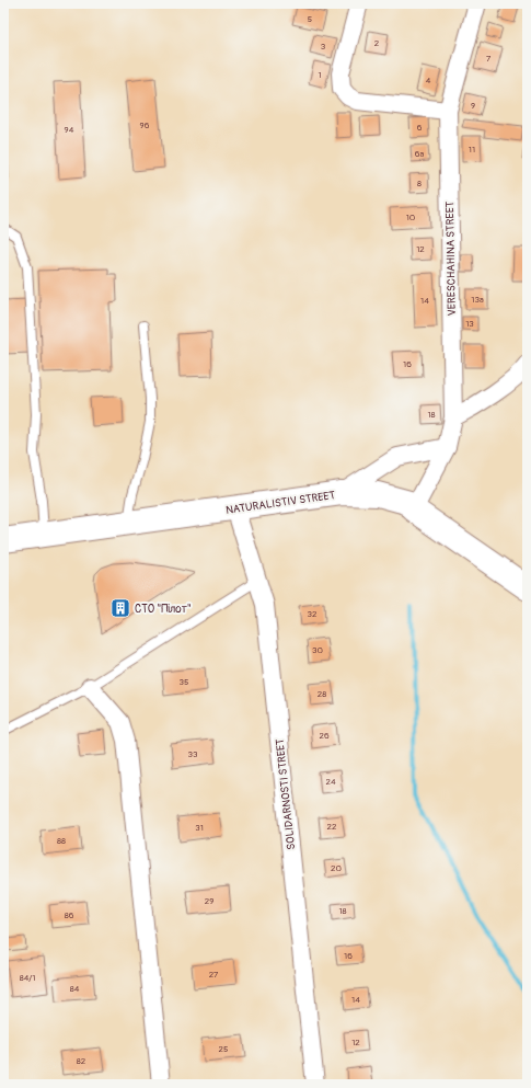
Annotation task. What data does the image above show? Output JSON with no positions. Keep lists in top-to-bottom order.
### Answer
{
  "streets": {
    "street": ["VERESCHAHINA STREET", "NATURALISTIV STREET", "SOLIDARNOSTI STREET"]
  },
  "crossings": [
    ["VERESCHAHINA STREET", "NATURALISTIV STREET"],
    ["NATURALISTIV STREET", "SOLIDARNOSTI STREET"]
  ],
  "places": {
    "building": ["СТО \"Пілот\""]
  },
  "house_numbers": [
    "5",
    "2",
    "3",
    "7",
    "1",
    "4",
    "9",
    "96",
    "6",
    "94",
    "11",
    "6а",
    "8",
    "10",
    "12",
    "13а",
    "14",
    "13",
    "16",
    "18",
    "32",
    "30",
    "35",
    "28",
    "26",
    "33",
    "24",
    "22",
    "31",
    "88",
    "20",
    "29",
    "18",
    "86",
    "16",
    "27",
    "84/1",
    "84",
    "14",
    "12",
    "25",
    "82"
  ]
}
